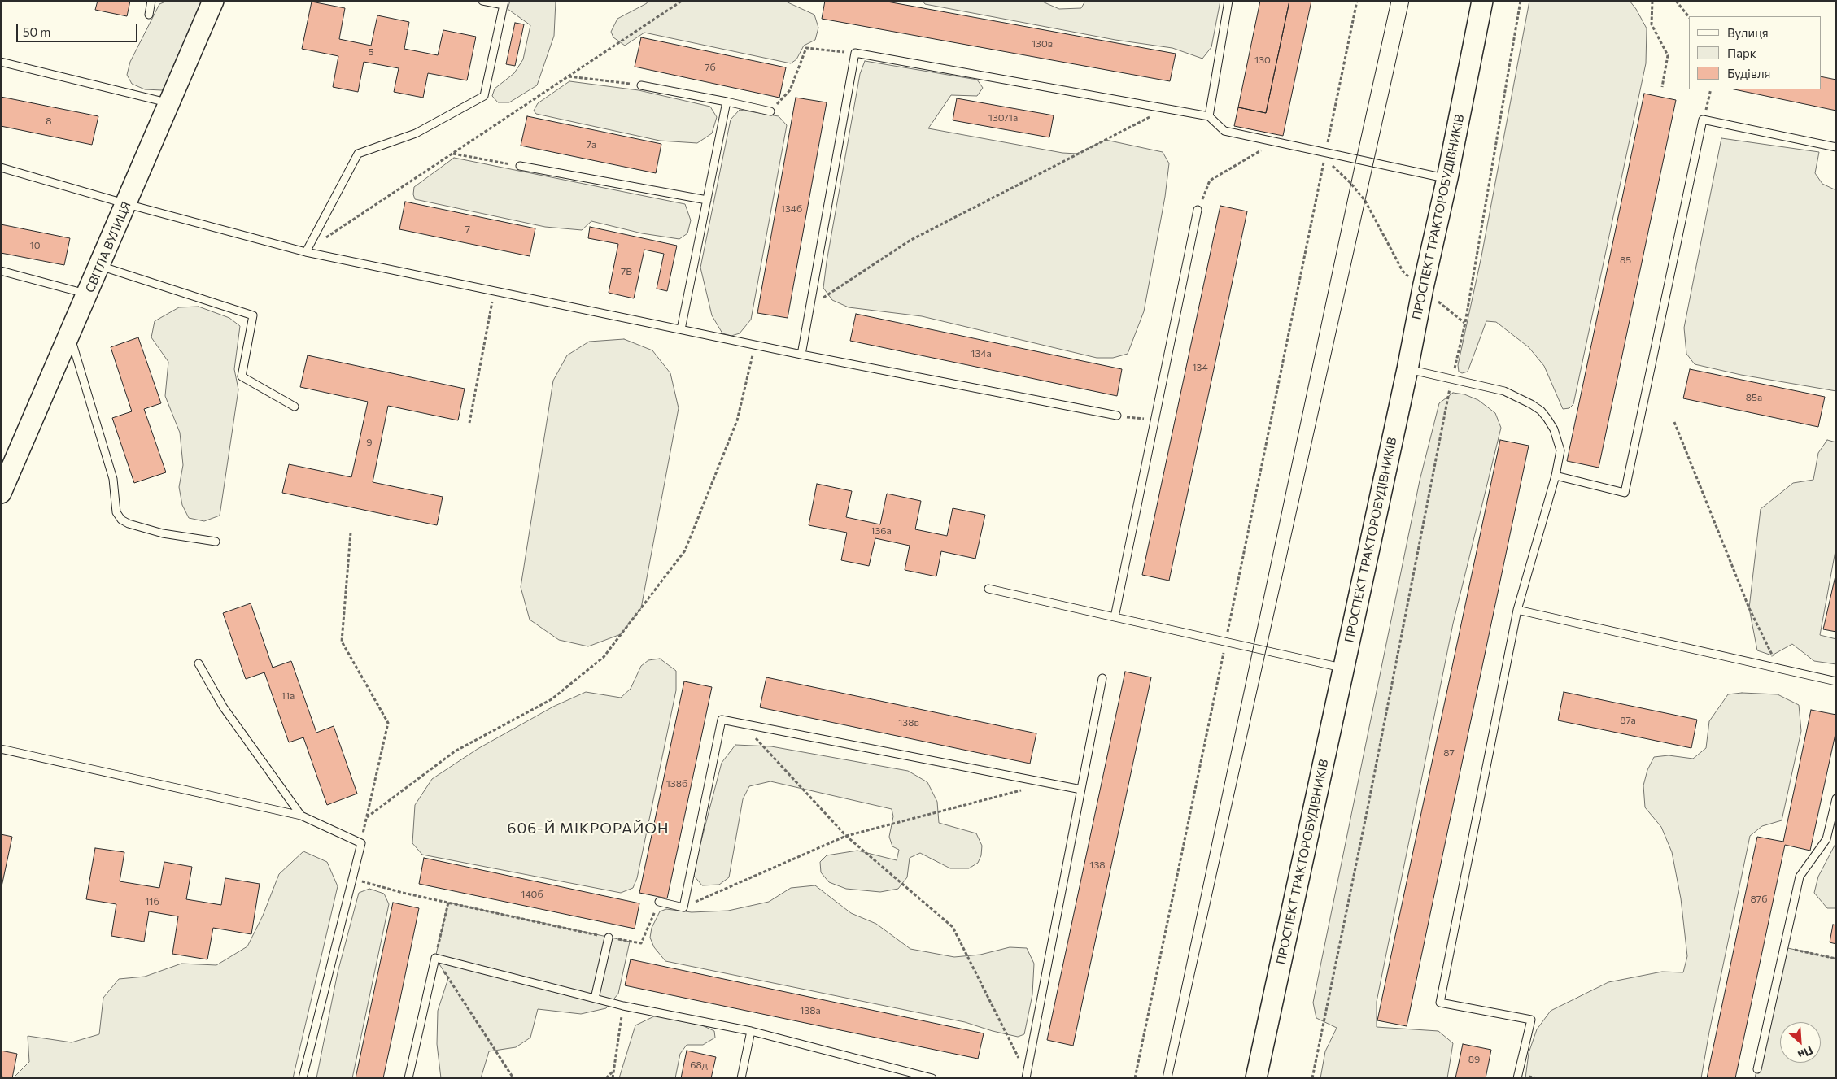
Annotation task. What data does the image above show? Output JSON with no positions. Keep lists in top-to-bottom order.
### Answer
{
  "streets": {
    "main road": ["ПРОСПЕКТ ТРАКТОРОБУДІВНИКІВ", "СВІТЛА ВУЛИЦЯ"]
  },
  "districts": ["606-Й МІКРОРАЙОН"],
  "house_numbers": [
    "130в",
    "5",
    "130",
    "7б",
    "130/1а",
    "8",
    "7а",
    "134б",
    "7",
    "10",
    "85",
    "7В",
    "134а",
    "134",
    "85а",
    "9",
    "136а",
    "11а",
    "87а",
    "138в",
    "87",
    "138б",
    "138",
    "140б",
    "87б",
    "11б",
    "138а",
    "89",
    "68д"
  ],
  "legend": ["Вулиця", "Парк", "Будівля"],
  "scale_bar": "50 m",
  "north": "bottom right"
}
